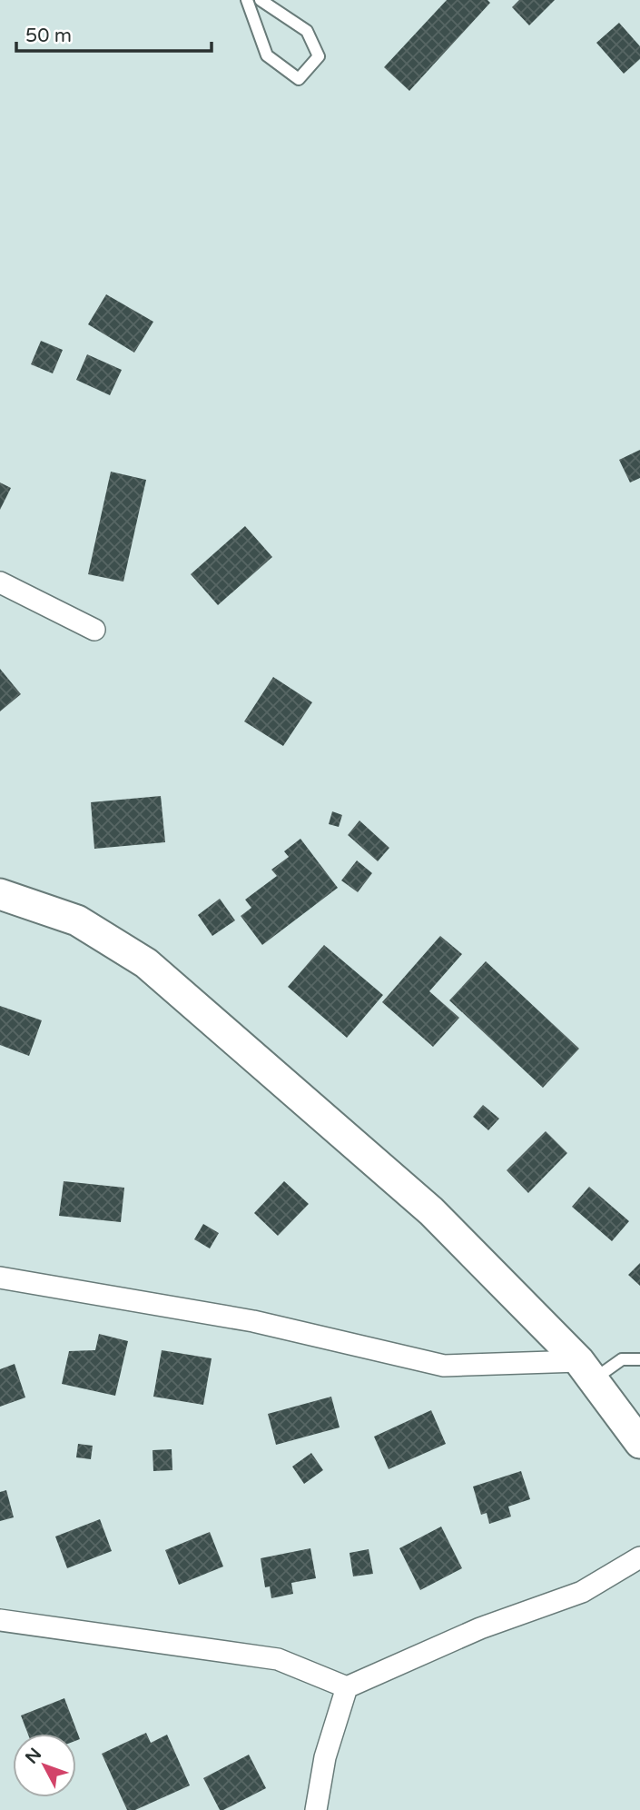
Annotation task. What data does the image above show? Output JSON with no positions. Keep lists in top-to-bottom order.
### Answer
{
  "scale_bar": "50 m",
  "north": "top left"
}
